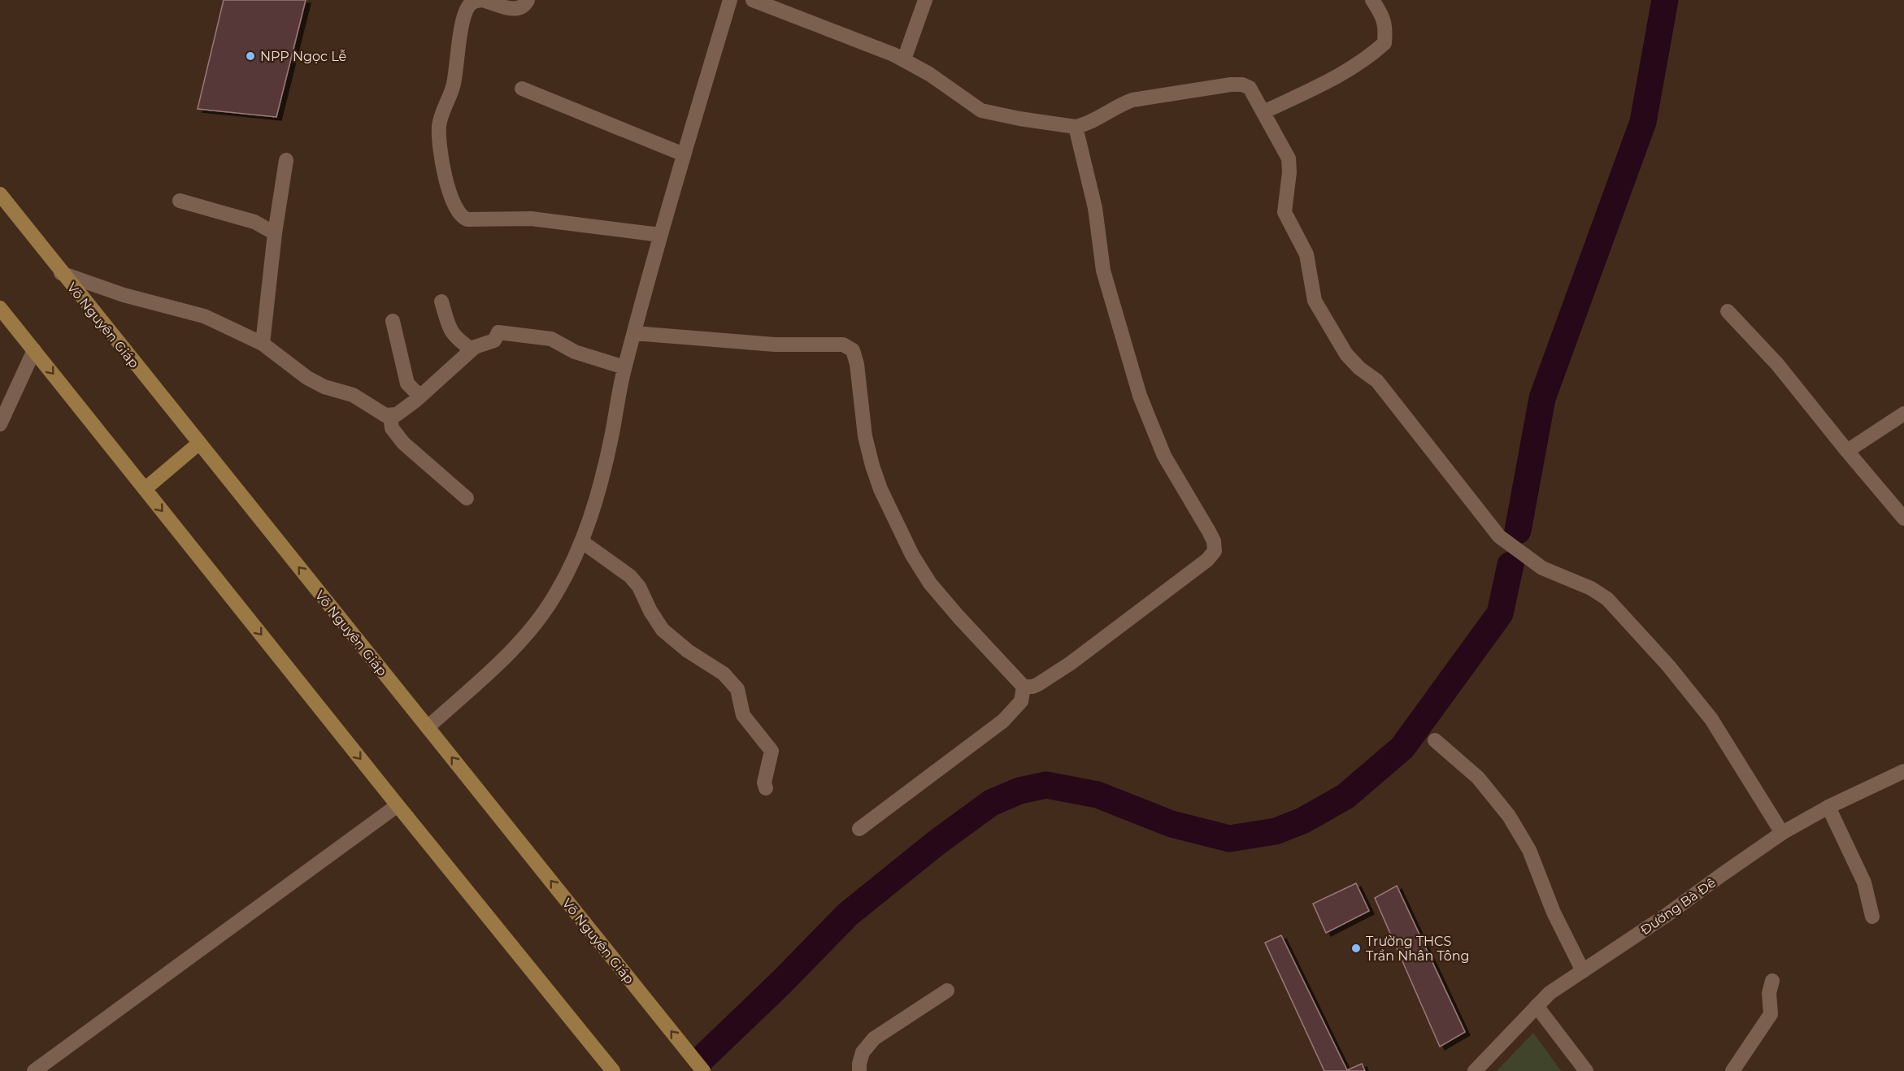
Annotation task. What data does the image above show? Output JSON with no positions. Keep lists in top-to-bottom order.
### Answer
{
  "streets": {
    "main road": ["Võ Nguyên Giáp"],
    "street": ["Đường Bà Đê"]
  },
  "places": ["NPP Ngọc Lễ", "Trường THCS Trần Nhân Tông"]
}
